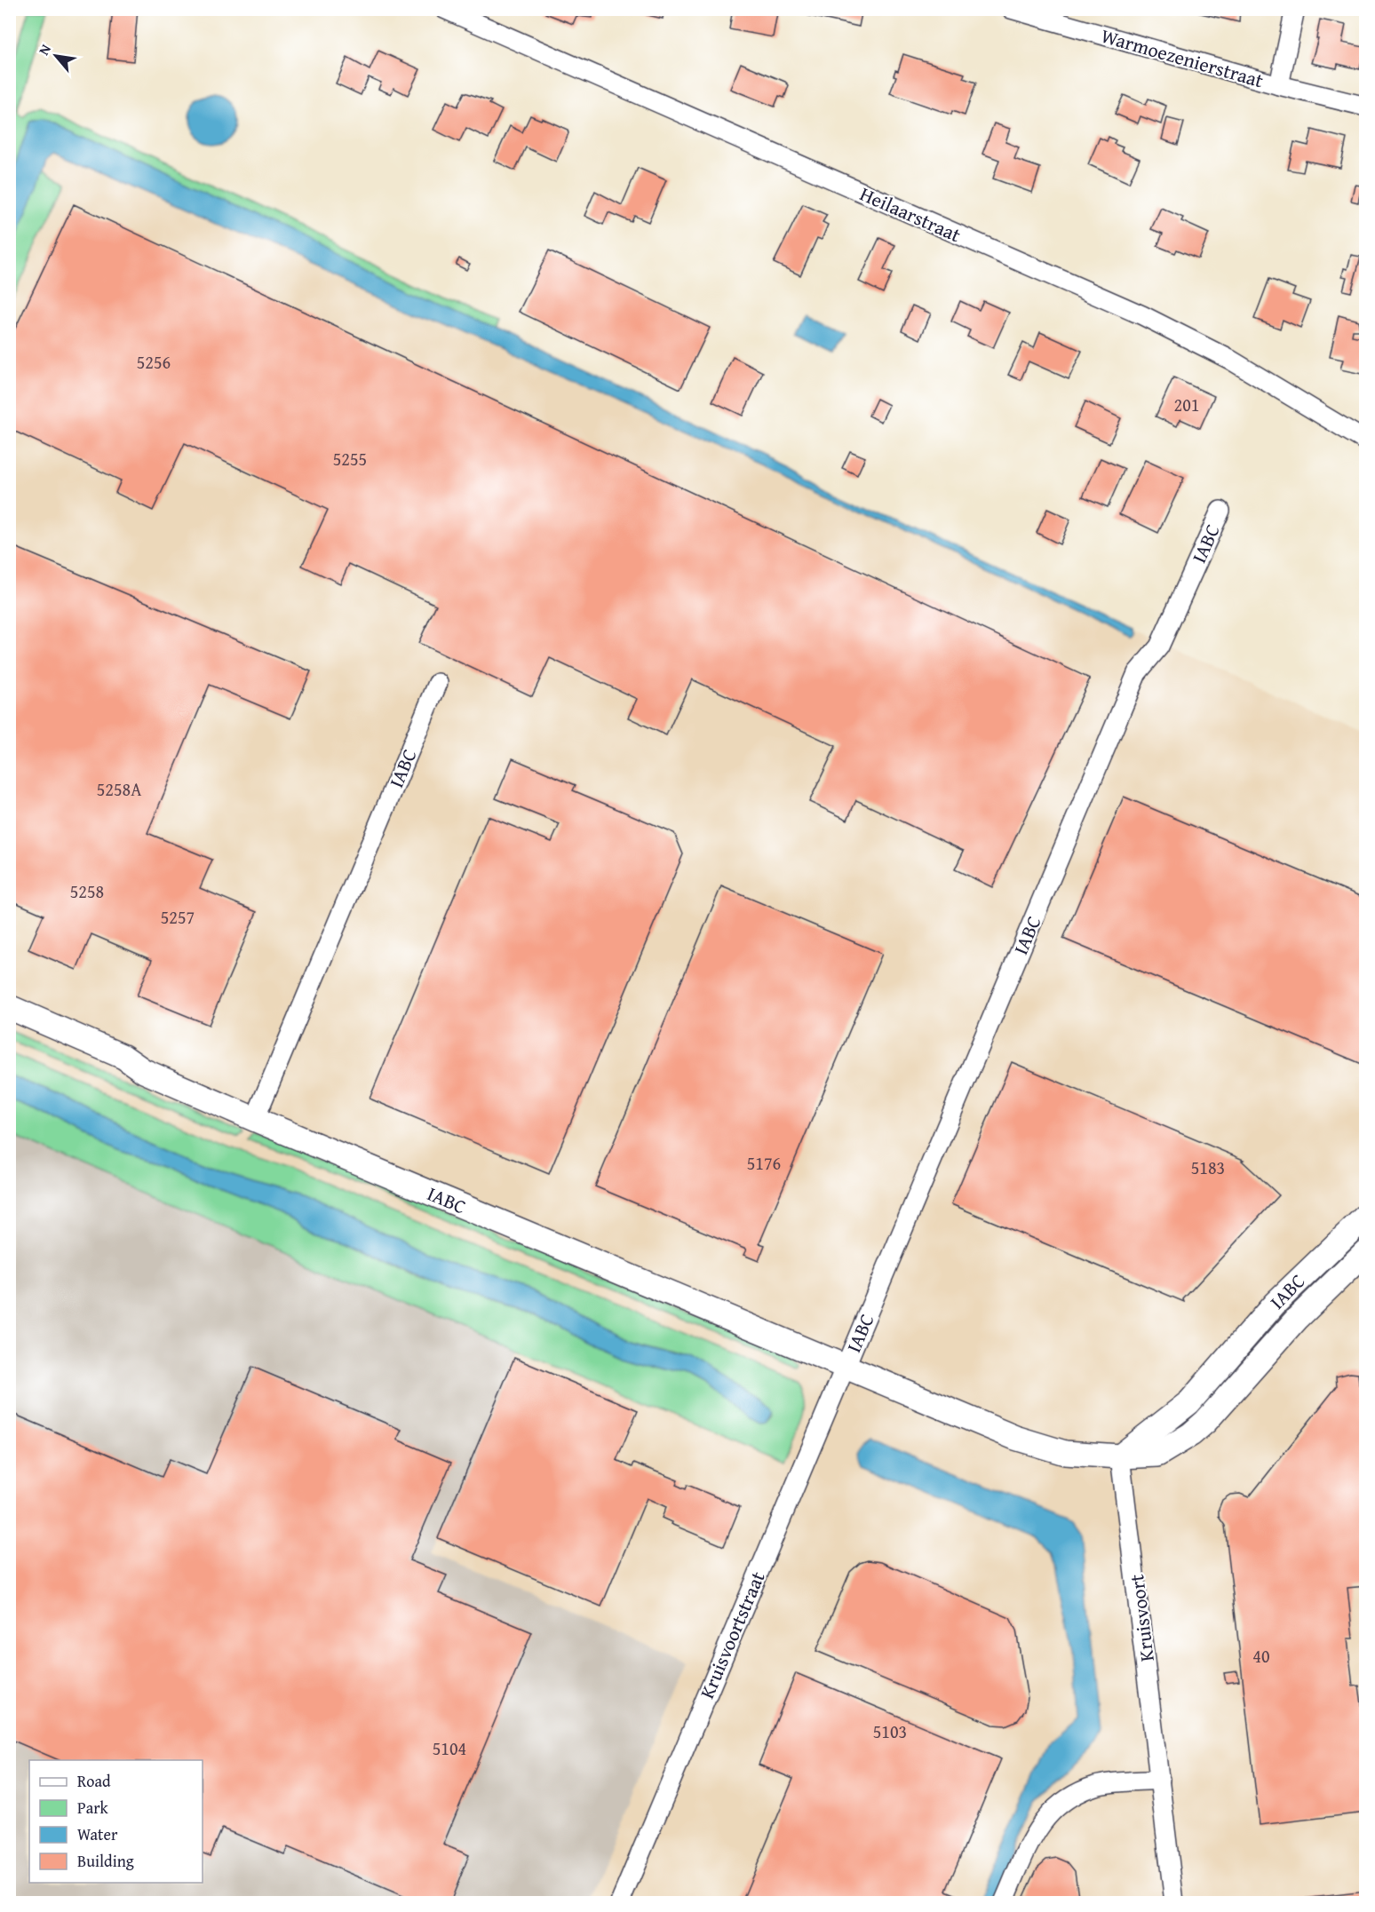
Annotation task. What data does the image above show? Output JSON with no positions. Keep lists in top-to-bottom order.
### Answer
{
  "streets": {
    "street": [
      "Warmoezenierstraat",
      "Heilaarstraat",
      "IABC",
      "Kruisvoort",
      "Kruisvoortstraat"
    ]
  },
  "crossings": [
    ["IABC", "Kruisvoort"],
    ["IABC", "Kruisvoortstraat"]
  ],
  "house_numbers": [
    "5256",
    "201",
    "5255",
    "5258A",
    "5258",
    "5257",
    "5176",
    "5183",
    "40",
    "5103",
    "5104"
  ],
  "legend": [
    "Road",
    "Park",
    "Water",
    "Building"
  ],
  "north": "top left"
}
